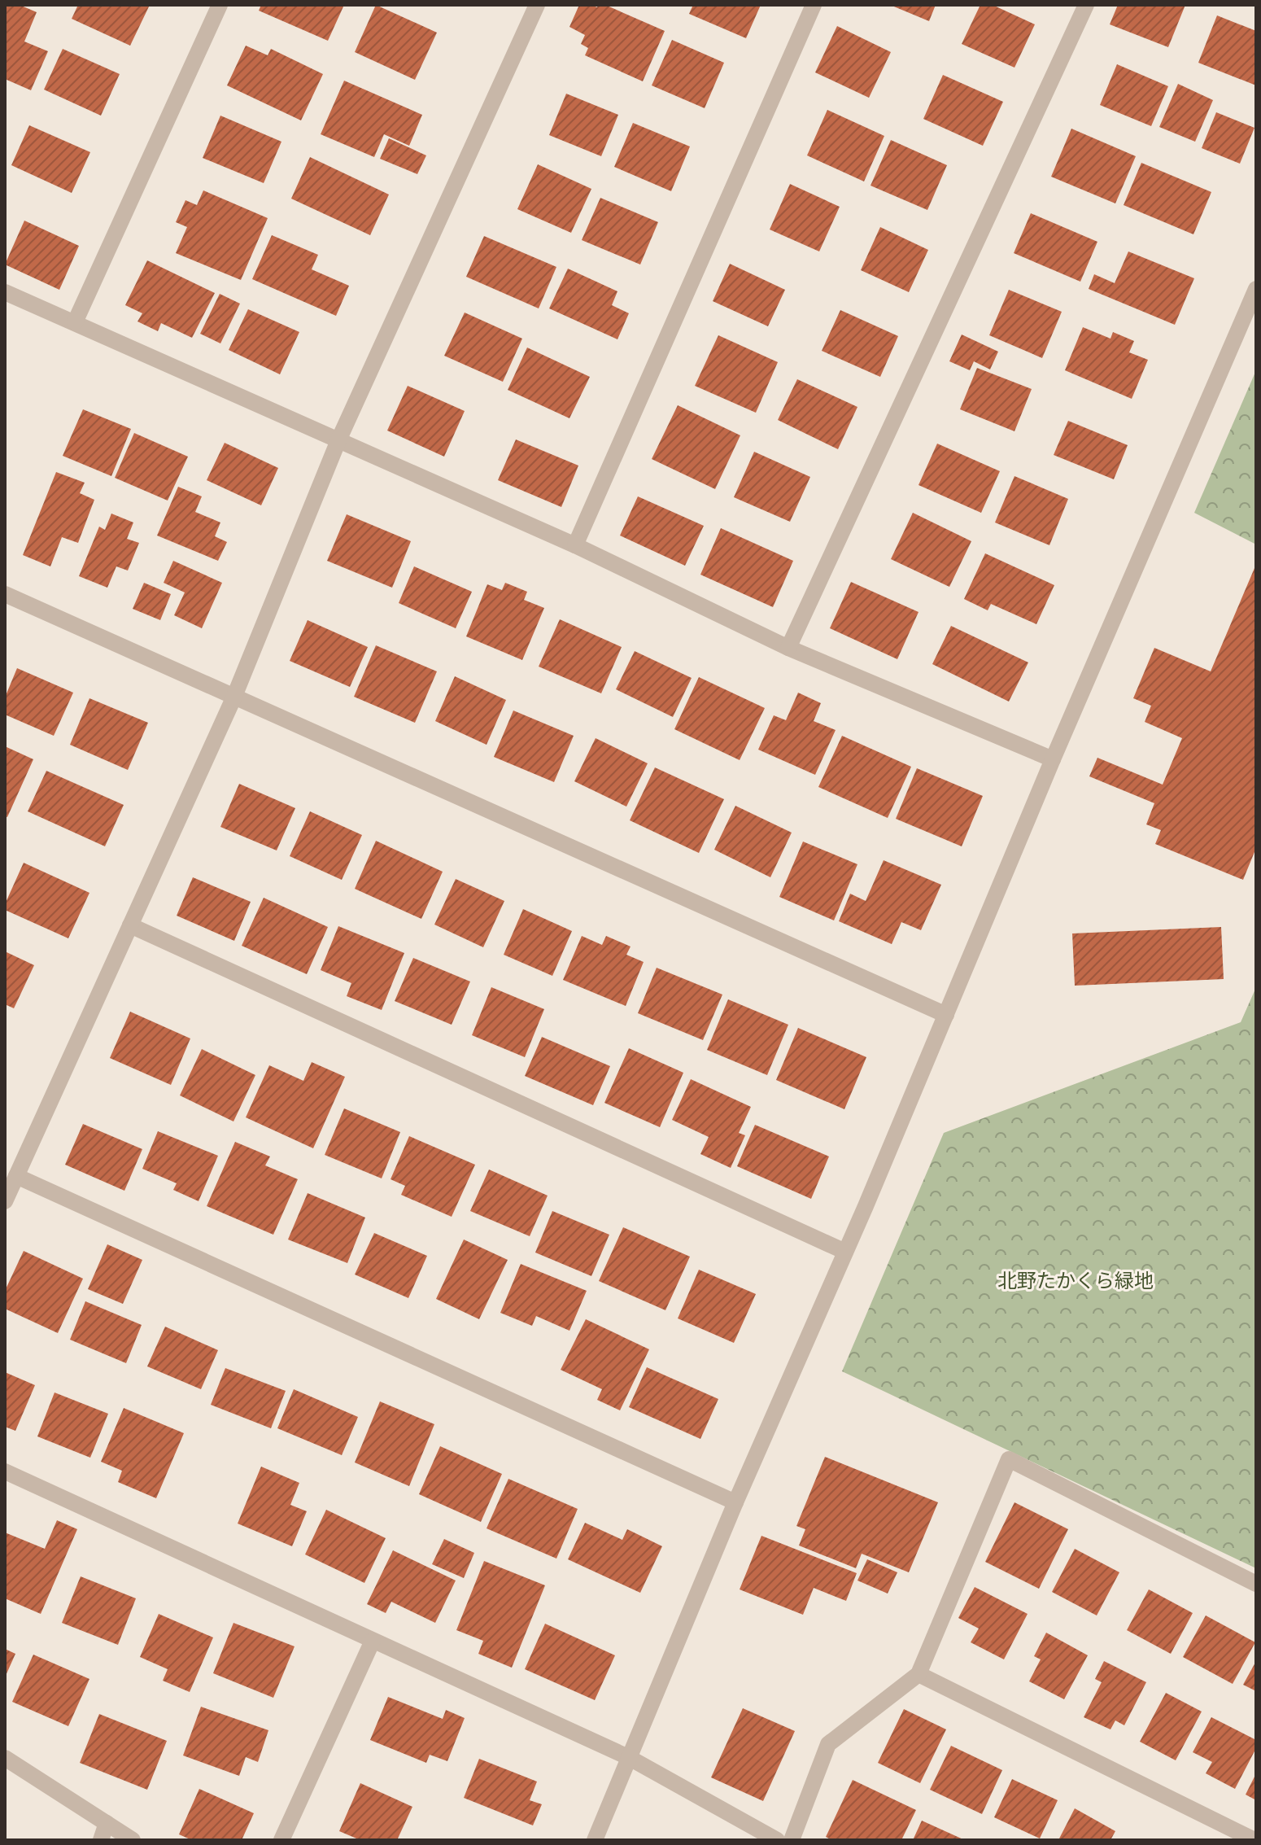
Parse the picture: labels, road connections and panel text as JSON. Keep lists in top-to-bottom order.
{
  "parks": ["北野たかくら緑地"]
}
